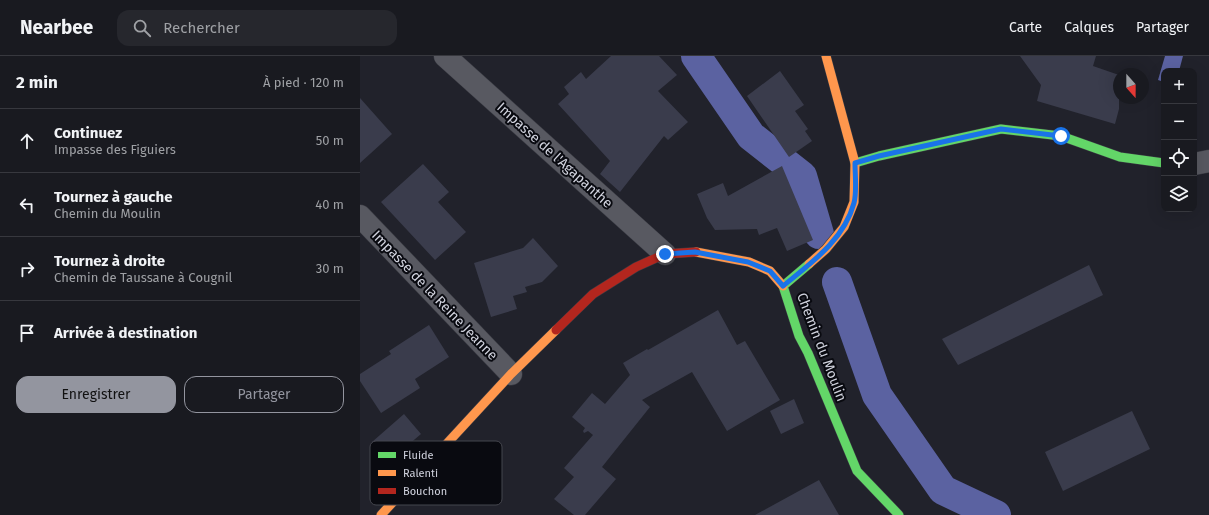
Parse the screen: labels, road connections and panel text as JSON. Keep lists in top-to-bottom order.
{
  "streets": {
    "street": ["Impasse de l'Agapanthe", "Impasse de la Reine Jeanne", "Chemin du Moulin"]
  },
  "legend": ["Fluide", "Ralenti", "Bouchon"],
  "north": "bottom",
  "page": {
    "header": "Nearbee",
    "search": "Rechercher",
    "nav": ["Carte", "Calques", "Partager"],
    "heading": ["2 min", "À pied · 120 m"],
    "map_buttons": ["+", "−"],
    "list": [
      ["Continuez", "Impasse des Figuiers", "50 m"],
      ["Tournez à gauche", "Chemin du Moulin", "40 m"],
      ["Tournez à droite", "Chemin de Taussane à Cougnil", "30 m"],
      "Arrivée à destination"
    ],
    "buttons": ["Enregistrer", "Partager"]
  }
}
